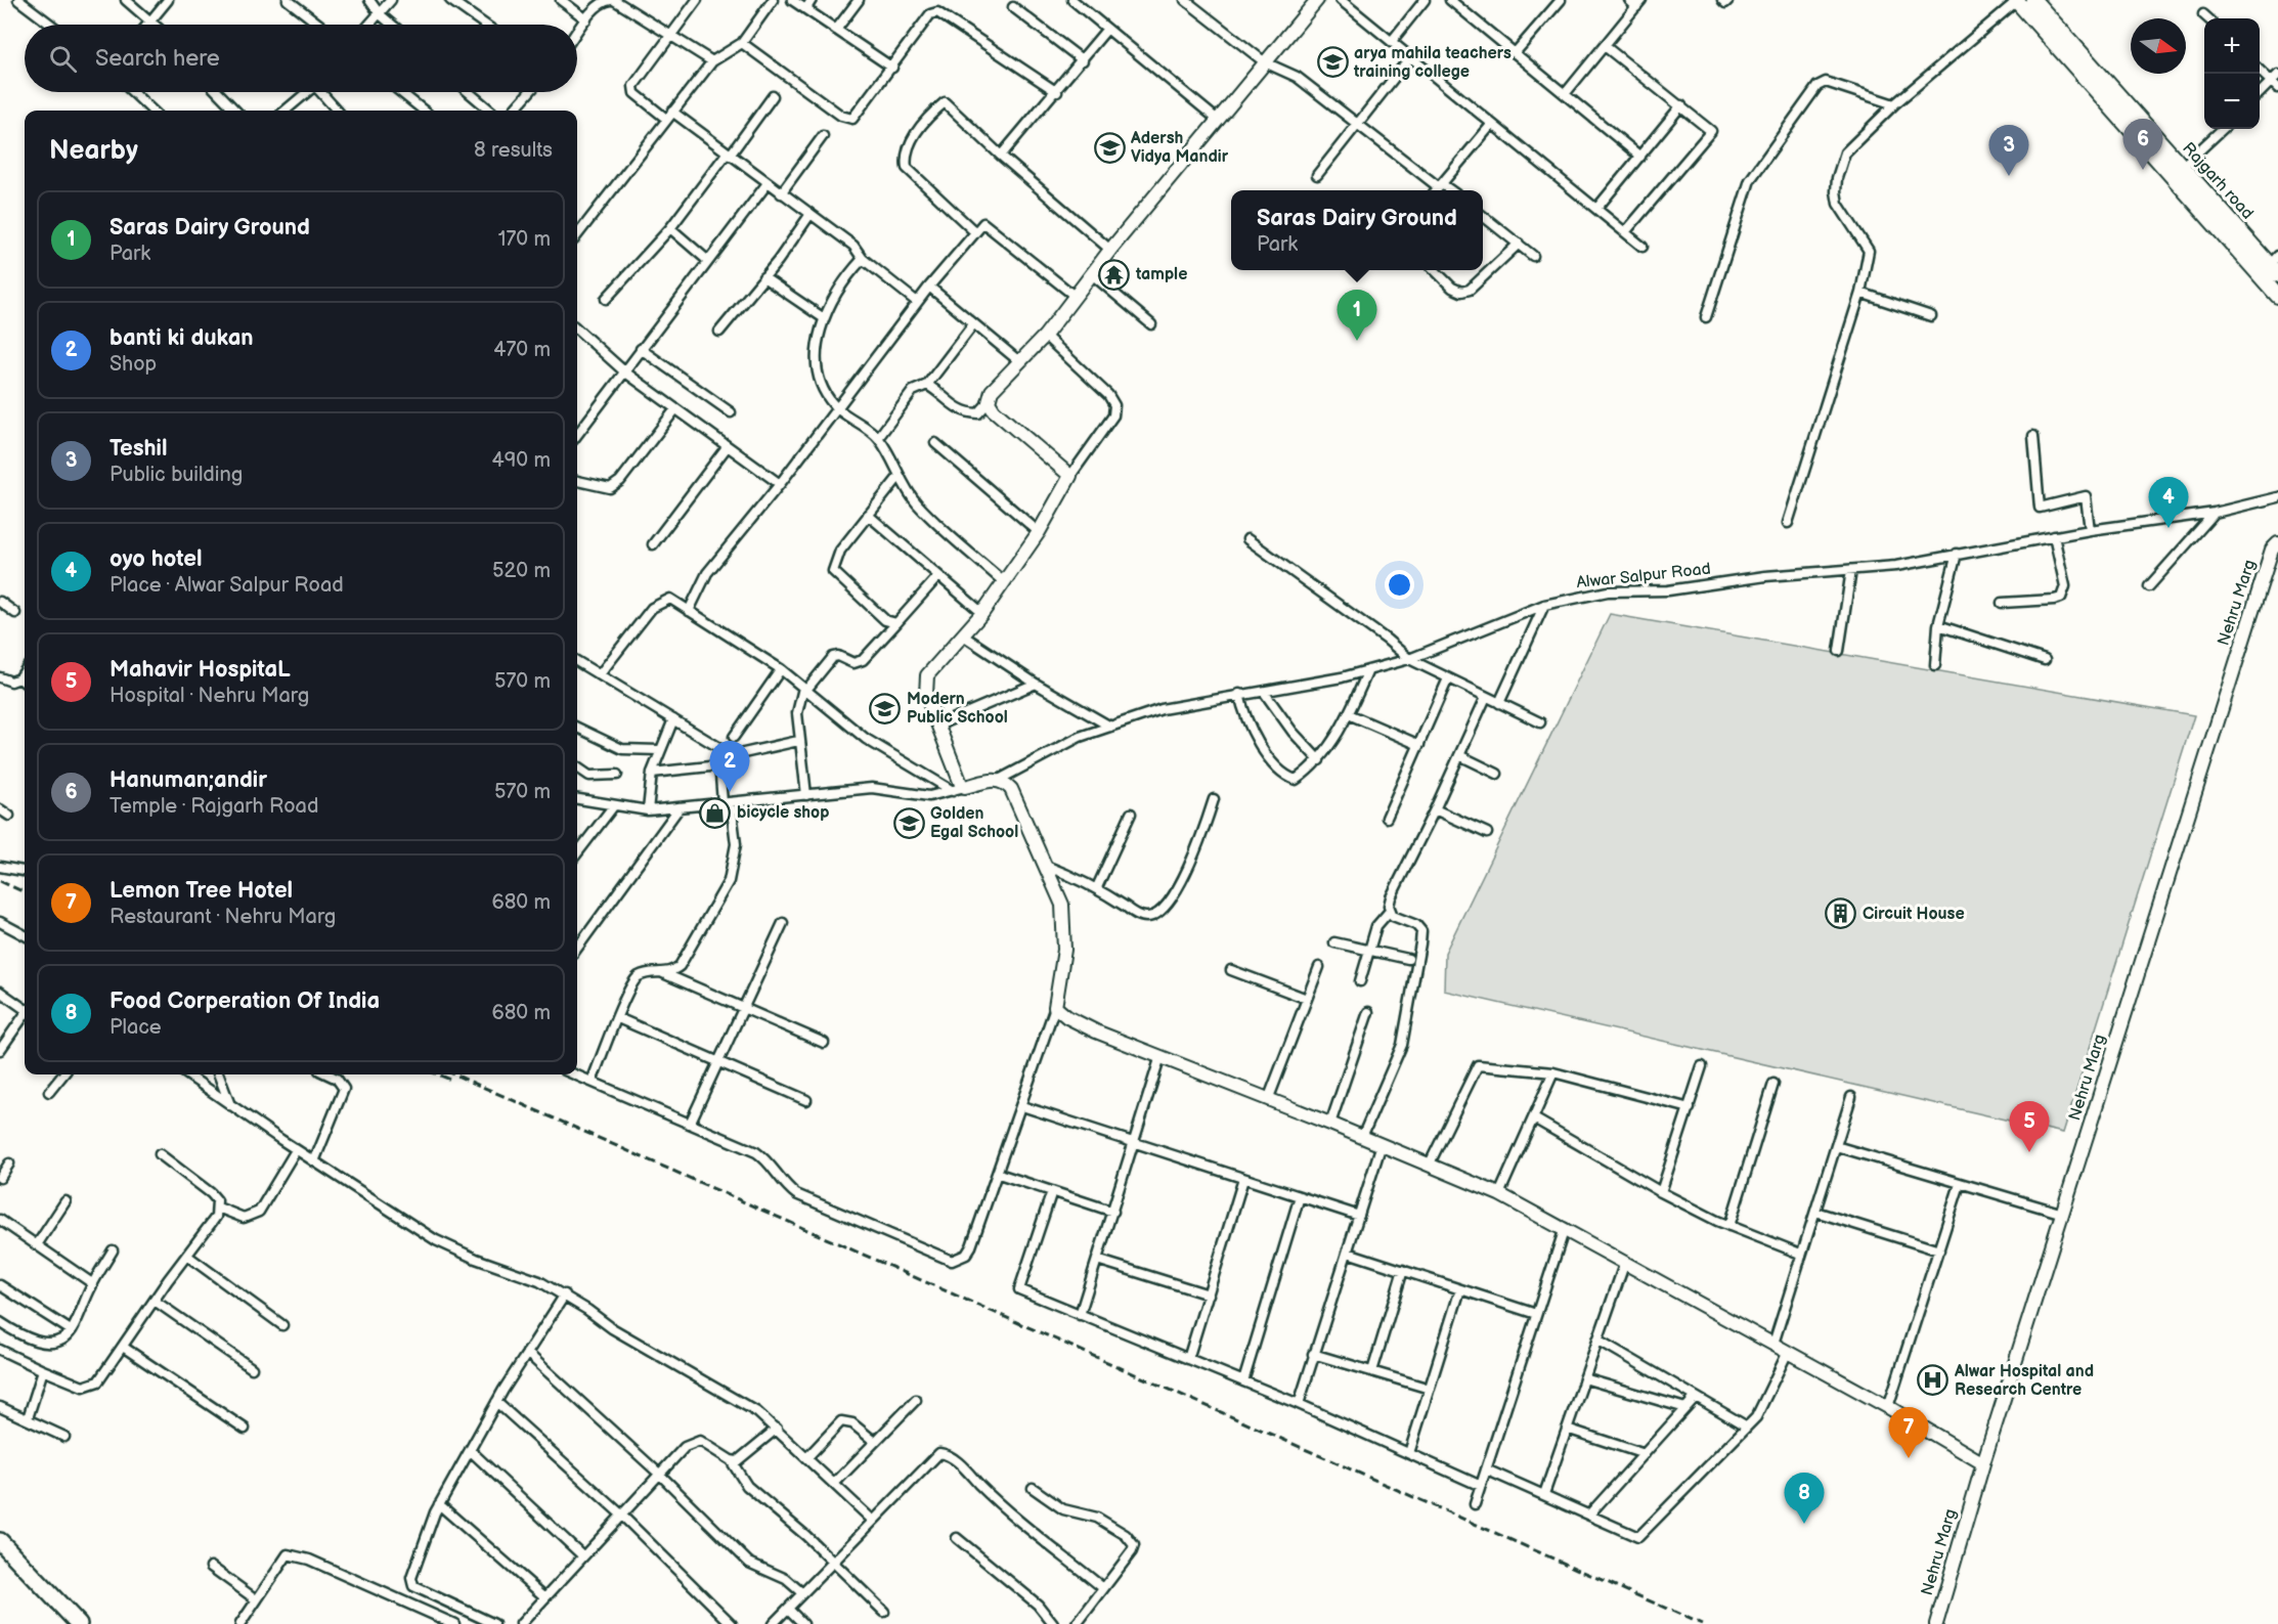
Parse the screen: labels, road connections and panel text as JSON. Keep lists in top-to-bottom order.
{
  "streets": {
    "main road": ["Rajgarh road"],
    "street": ["Alwar Salpur Road", "Nehru Marg"]
  },
  "places": {
    "school or university": [
      "arya mahila teachers training college",
      "Adersh Vidya Mandir",
      "Modern Public School",
      "Golden Egal School"
    ],
    "temple": ["tample"],
    "shop": ["bicycle shop"],
    "building": ["Circuit House"],
    "hospital": ["Alwar Hospital and Research Centre"]
  },
  "north": "right",
  "page": {
    "map_buttons": ["+", "−"],
    "search": "Search here",
    "heading": ["Nearby", "8 results"],
    "pins": [
      "6",
      "3",
      "1",
      "4",
      "2",
      "5",
      "7",
      "8"
    ],
    "popup": ["Saras Dairy Ground", "Park"],
    "list": [
      {
        "mark": "1",
        "name": "Saras Dairy Ground",
        "note": "Park",
        "value": "170 m"
      },
      {
        "mark": "2",
        "name": "banti ki dukan",
        "note": "Shop",
        "value": "470 m"
      },
      {
        "mark": "3",
        "name": "Teshil",
        "note": "Public building",
        "value": "490 m"
      },
      {
        "mark": "4",
        "name": "oyo hotel",
        "note": "Place · Alwar Salpur Road",
        "value": "520 m"
      },
      {
        "mark": "5",
        "name": "Mahavir HospitaL",
        "note": "Hospital · Nehru Marg",
        "value": "570 m"
      },
      {
        "mark": "6",
        "name": "Hanuman;andir",
        "note": "Temple · Rajgarh Road",
        "value": "570 m"
      },
      {
        "mark": "7",
        "name": "Lemon Tree Hotel",
        "note": "Restaurant · Nehru Marg",
        "value": "680 m"
      },
      {
        "mark": "8",
        "name": "Food Corperation Of India",
        "note": "Place",
        "value": "680 m"
      }
    ]
  }
}
